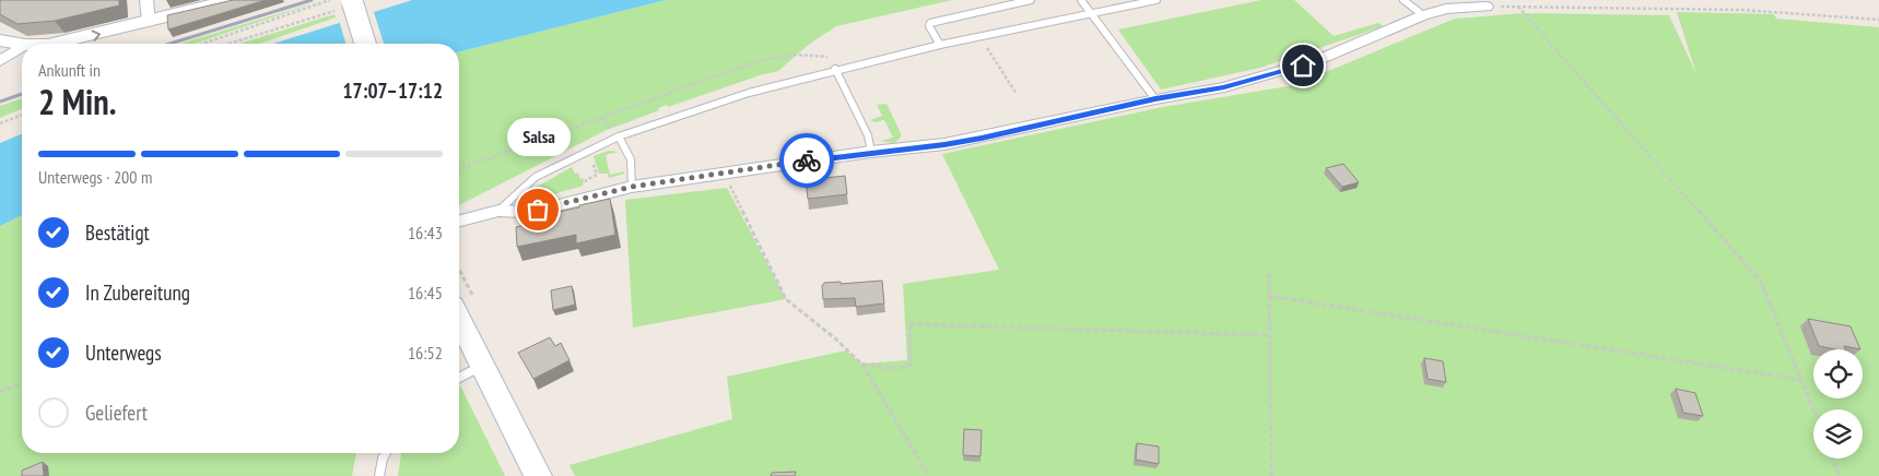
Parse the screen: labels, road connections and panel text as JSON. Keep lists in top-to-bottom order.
{
  "places": ["Salsa"],
  "page": {
    "heading": ["2 Min.", "Ankunft in", "17:07–17:12"],
    "bubble": "Salsa",
    "bar": "Unterwegs · 200 m",
    "list": [
      ["Bestätigt", "16:43"],
      ["In Zubereitung", "16:45"],
      ["Unterwegs", "16:52"],
      "Geliefert"
    ]
  }
}
